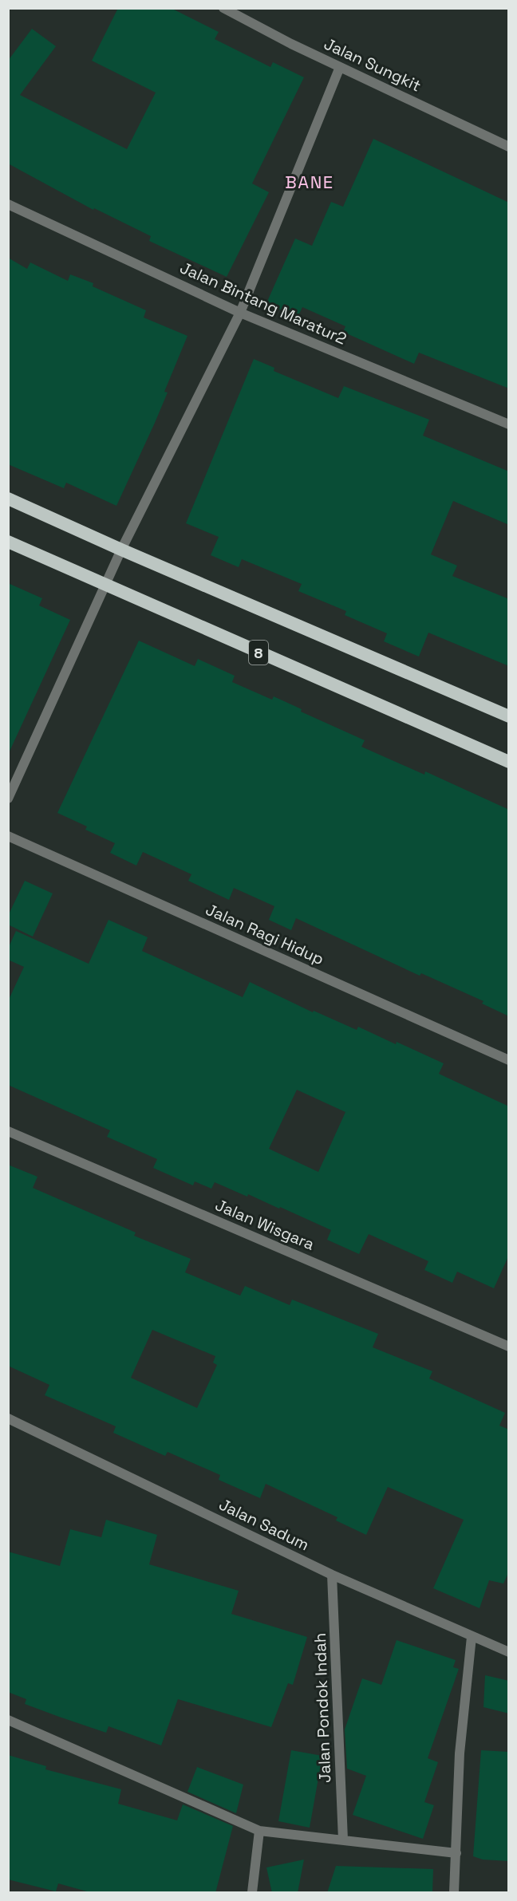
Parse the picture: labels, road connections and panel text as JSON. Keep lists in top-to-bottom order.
{
  "streets": {
    "highway": ["8"],
    "street": [
      "Jalan Sungkit",
      "Jalan Bintang Maratur2",
      "Jalan Ragi Hidup",
      "Jalan Wisgara",
      "Jalan Sadum",
      "Jalan Pondok Indah"
    ]
  },
  "crossings": [
    ["Jalan Sadum", "Jalan Pondok Indah"]
  ],
  "districts": ["BANE"]
}
